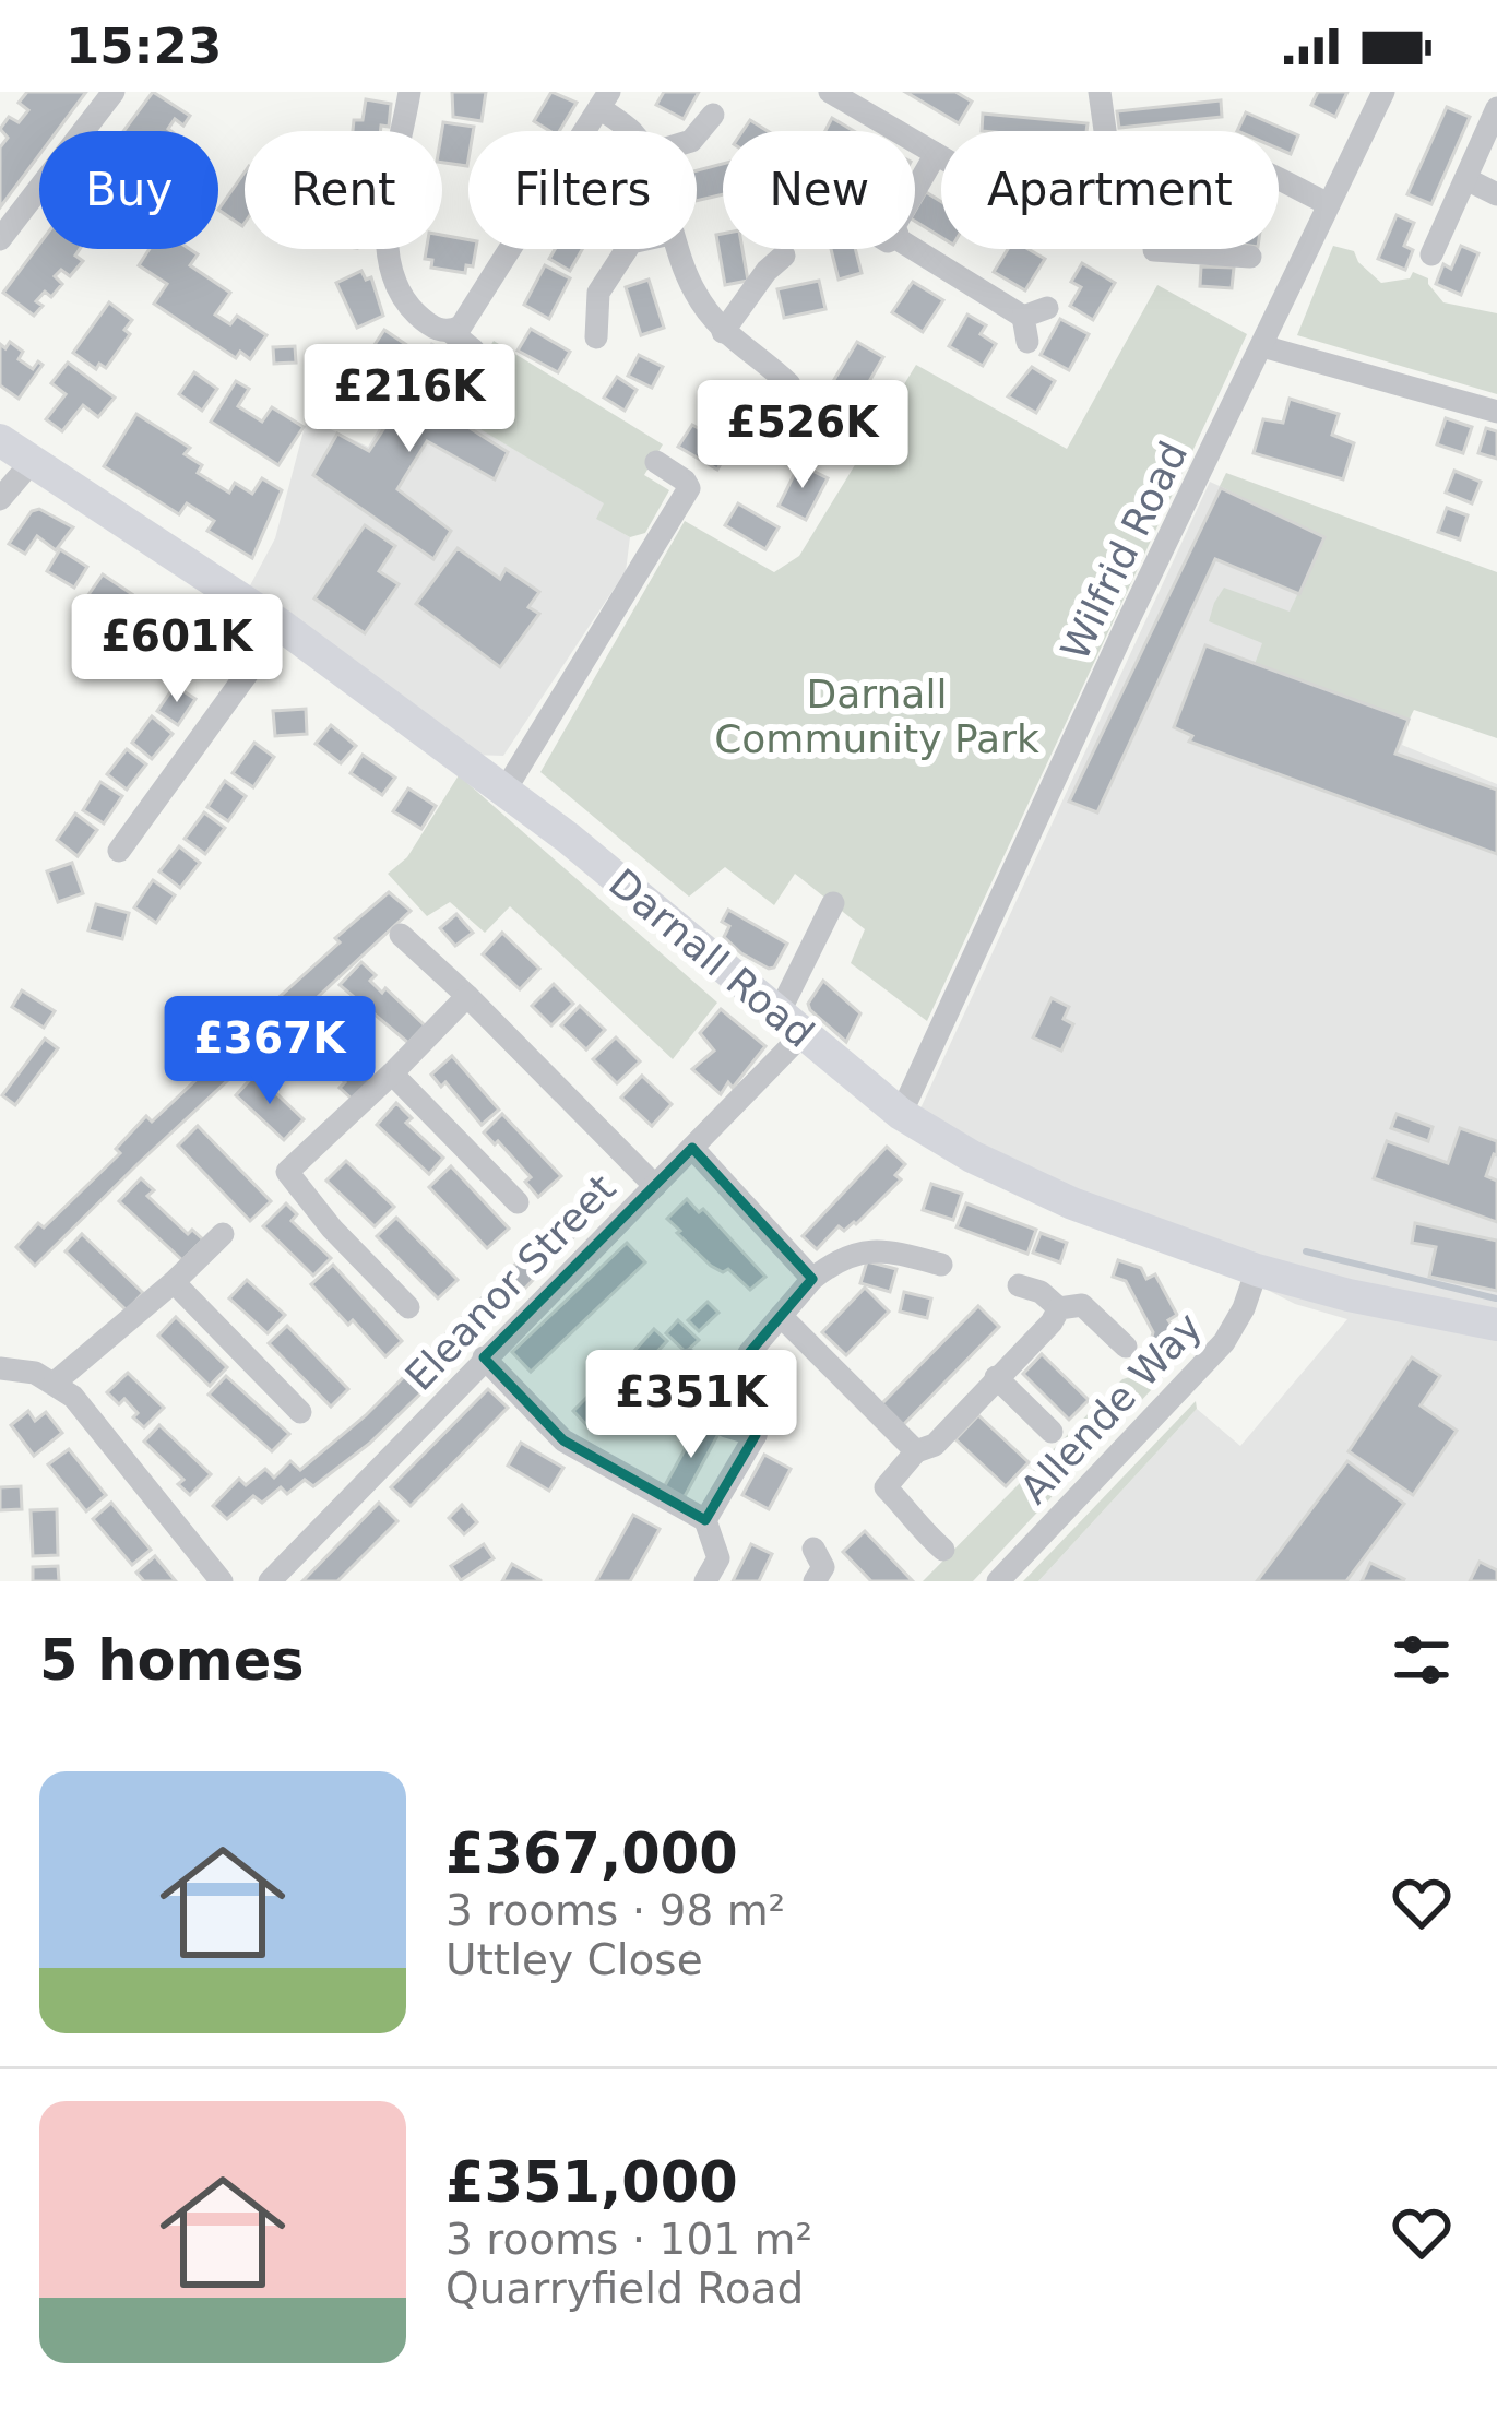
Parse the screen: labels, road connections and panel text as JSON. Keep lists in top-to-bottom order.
{
  "streets": {
    "main road": ["Darnall Road"],
    "street": ["Wilfrid Road", "Eleanor Street", "Allende Way"]
  },
  "crossings": [
    ["Wilfrid Road", "Darnall Road"],
    ["Darnall Road", "Eleanor Street"],
    ["Darnall Road", "Allende Way"]
  ],
  "parks": ["Darnall Community Park"],
  "page": {
    "status": "15:23",
    "chip": [
      "Buy",
      "Rent",
      "Filters",
      "New",
      "Apartment"
    ],
    "price": [
      "£216K",
      "£526K",
      "£601K",
      "£367K",
      "£351K"
    ],
    "heading": "5 homes",
    "list": [
      {
        "name": "£367,000",
        "note": "3 rooms · 98 m² · Uttley Close"
      },
      {
        "name": "£351,000",
        "note": "3 rooms · 101 m² · Quarryfield Road"
      }
    ]
  }
}
